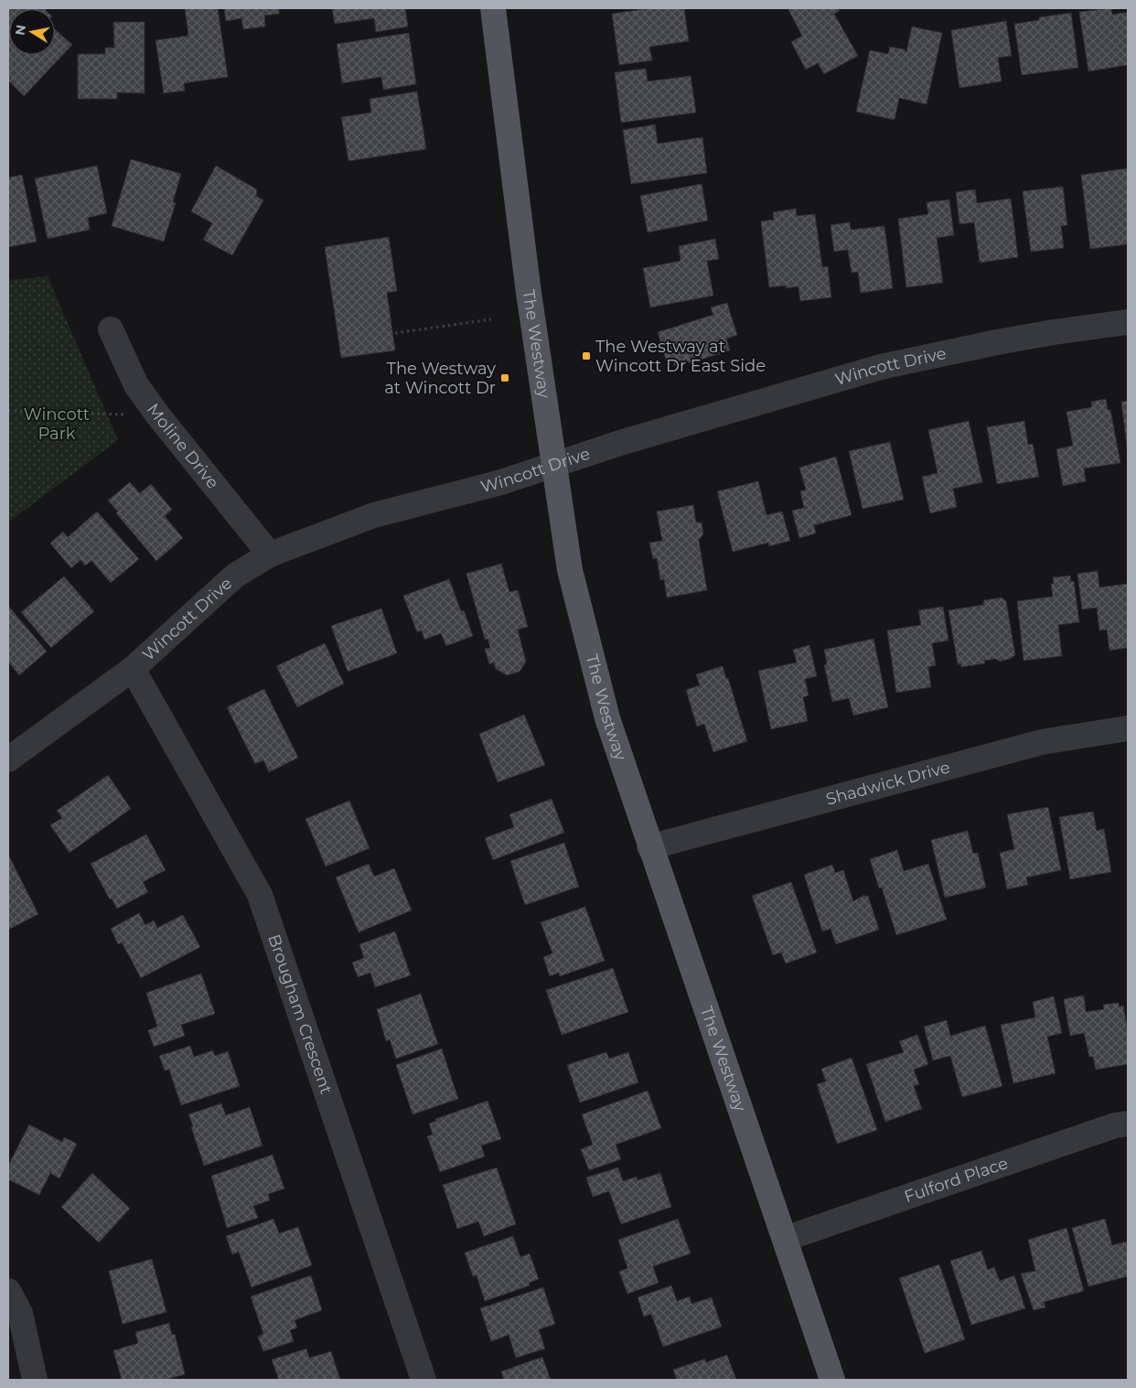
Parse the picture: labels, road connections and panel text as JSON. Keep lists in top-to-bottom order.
{
  "streets": {
    "main road": ["The Westway"],
    "street": [
      "Wincott Drive",
      "Moline Drive",
      "Shadwick Drive",
      "Brougham Crescent",
      "Fulford Place"
    ]
  },
  "crossings": [
    ["The Westway", "Wincott Drive"],
    ["The Westway", "Shadwick Drive"],
    ["The Westway", "Fulford Place"],
    ["Wincott Drive", "Moline Drive"],
    ["Wincott Drive", "Brougham Crescent"]
  ],
  "parks": ["Wincott Park"],
  "places": {
    "transit": ["The Westway at Wincott Dr East Side", "The Westway at Wincott Dr"]
  },
  "north": "left"
}
